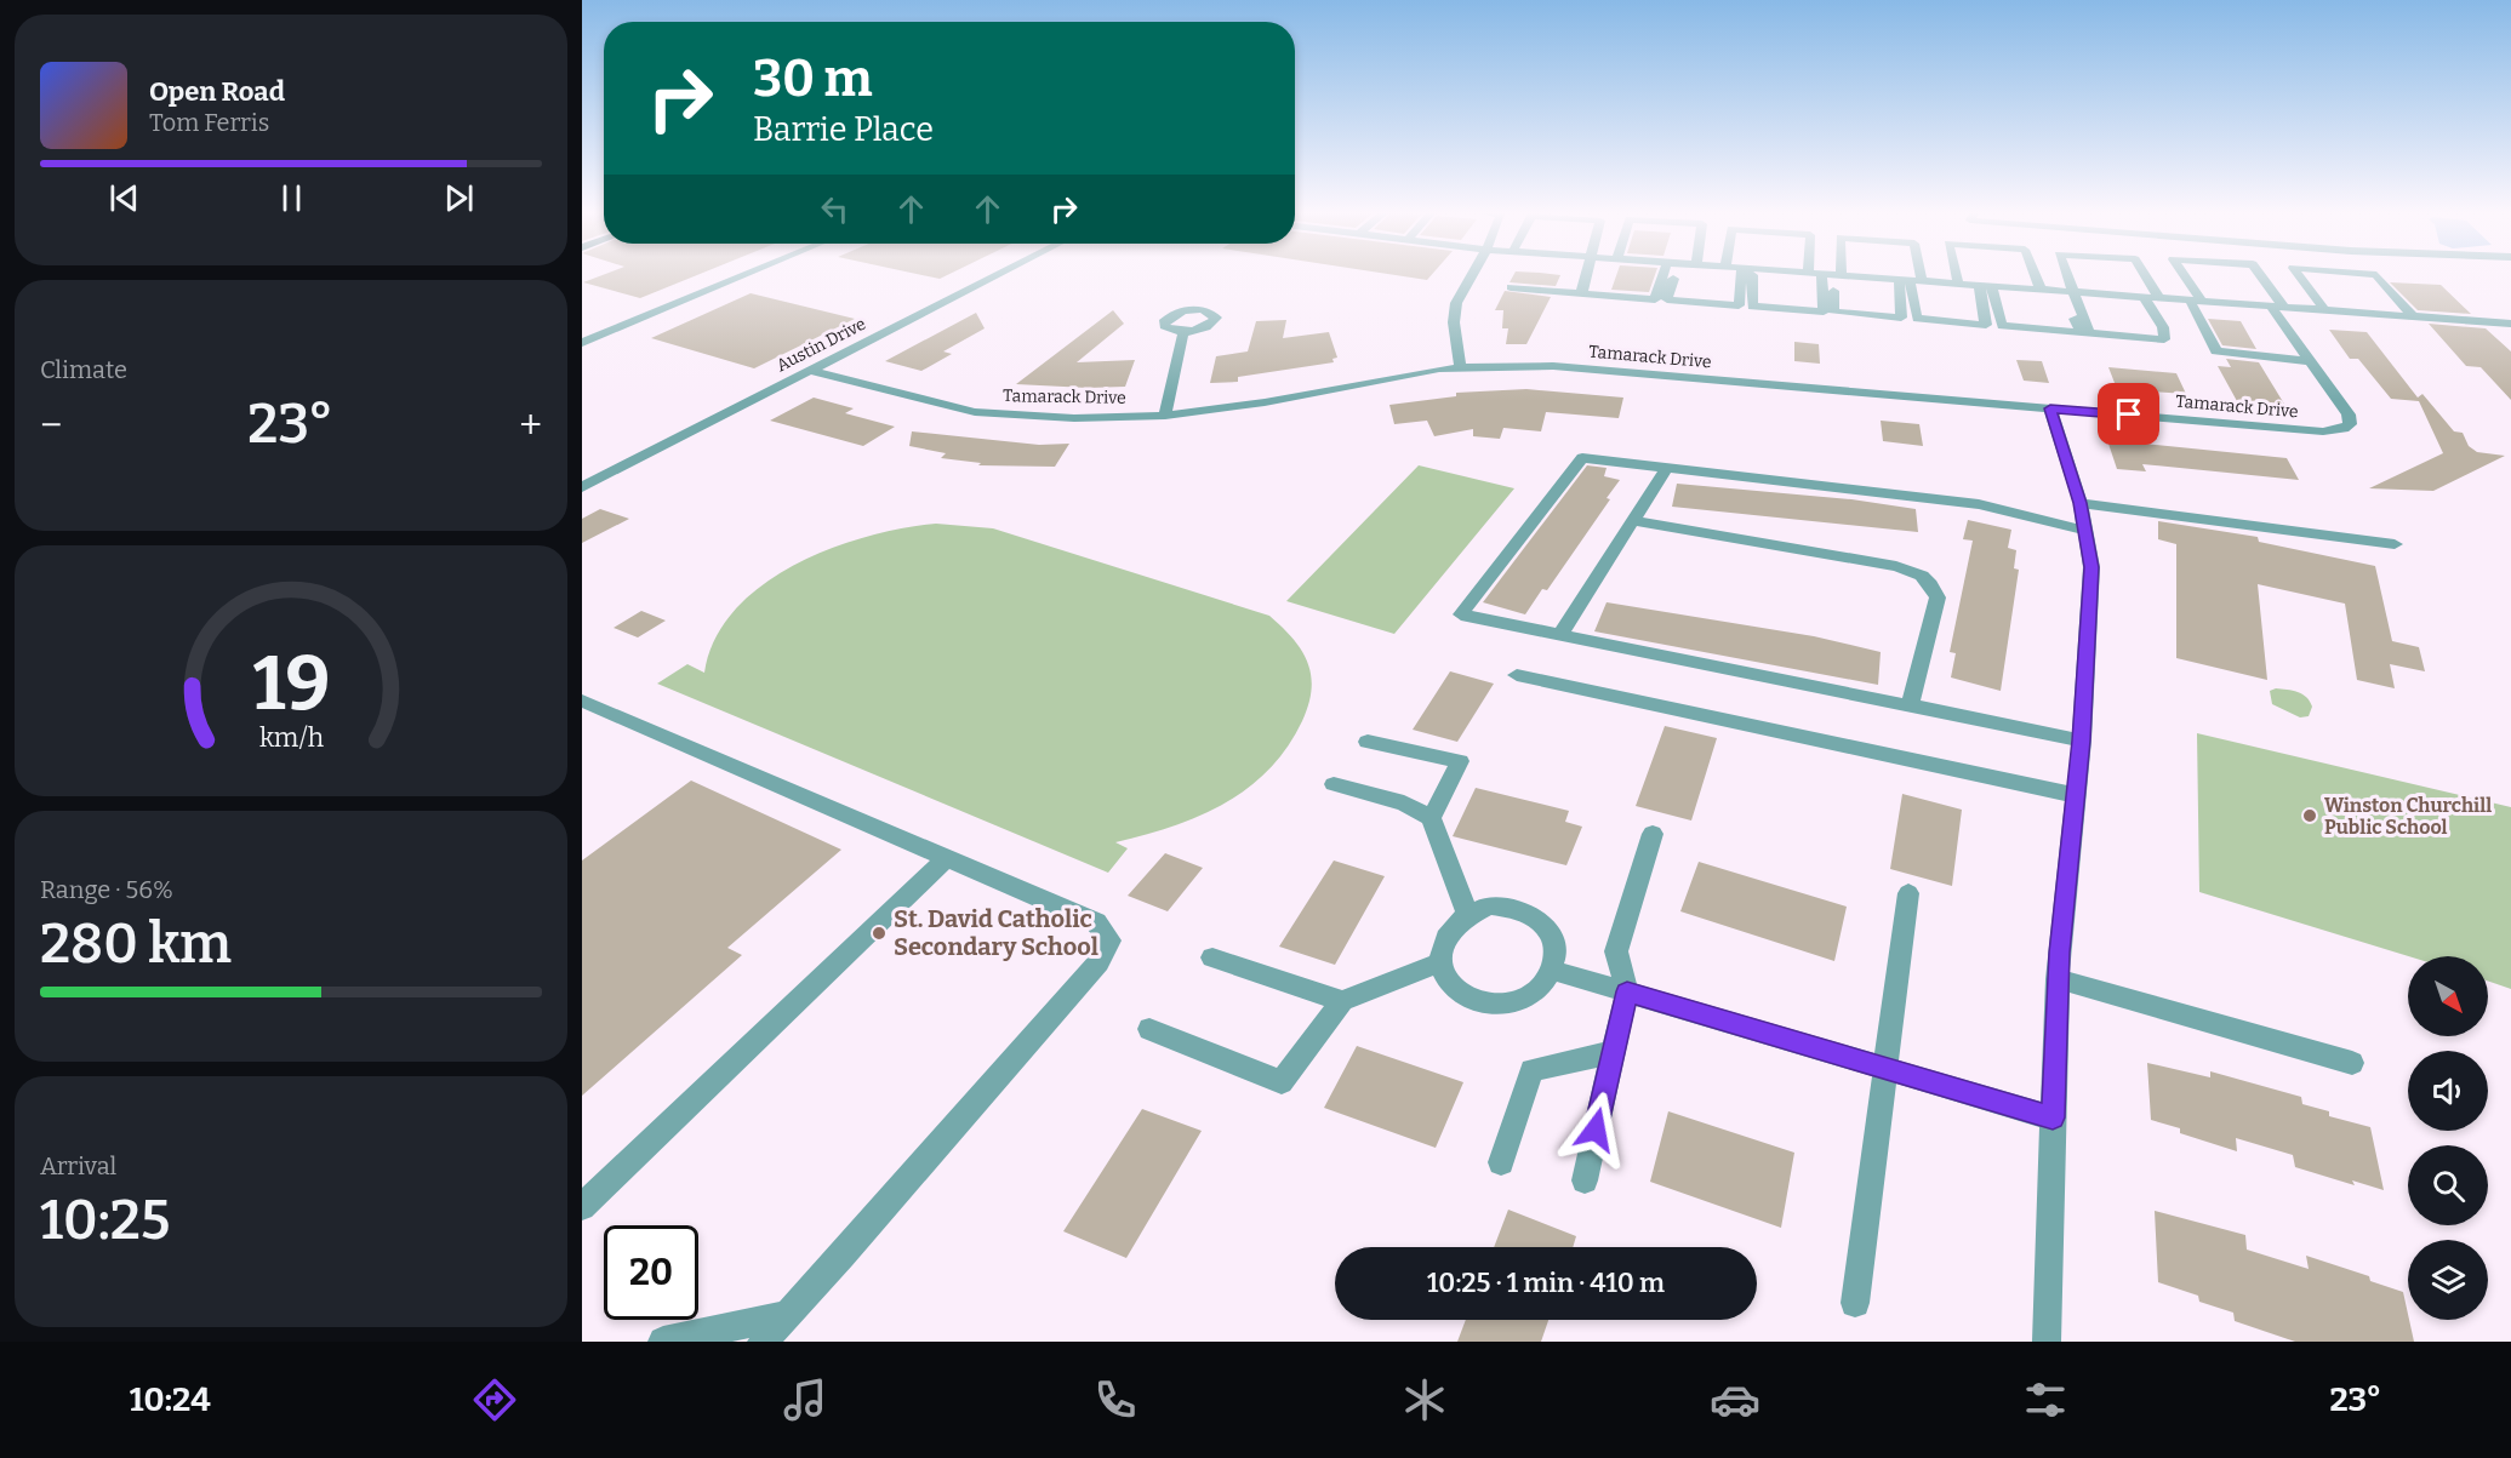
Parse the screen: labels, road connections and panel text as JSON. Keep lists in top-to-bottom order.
{
  "streets": {
    "street": ["Austin Drive", "Tamarack Drive"]
  },
  "crossings": [
    ["Austin Drive", "Tamarack Drive"]
  ],
  "places": ["Winston Churchill Public School", "St. David Catholic Secondary School"],
  "north": "bottom right",
  "page": {
    "turn": ["30 m", "Barrie Place"],
    "song": ["Open Road", "Tom Ferris"],
    "tile": [
      "Climate",
      ["Range · 56%", "280 km"],
      ["Arrival", "10:25"]
    ],
    "heat": ["−", "23°", "+"],
    "limit": "20",
    "trip": "10:25 · 1 min · 410 m",
    "tabs": ["10:24", "23°"],
    "gauge": ["19", "km/h"]
  }
}
